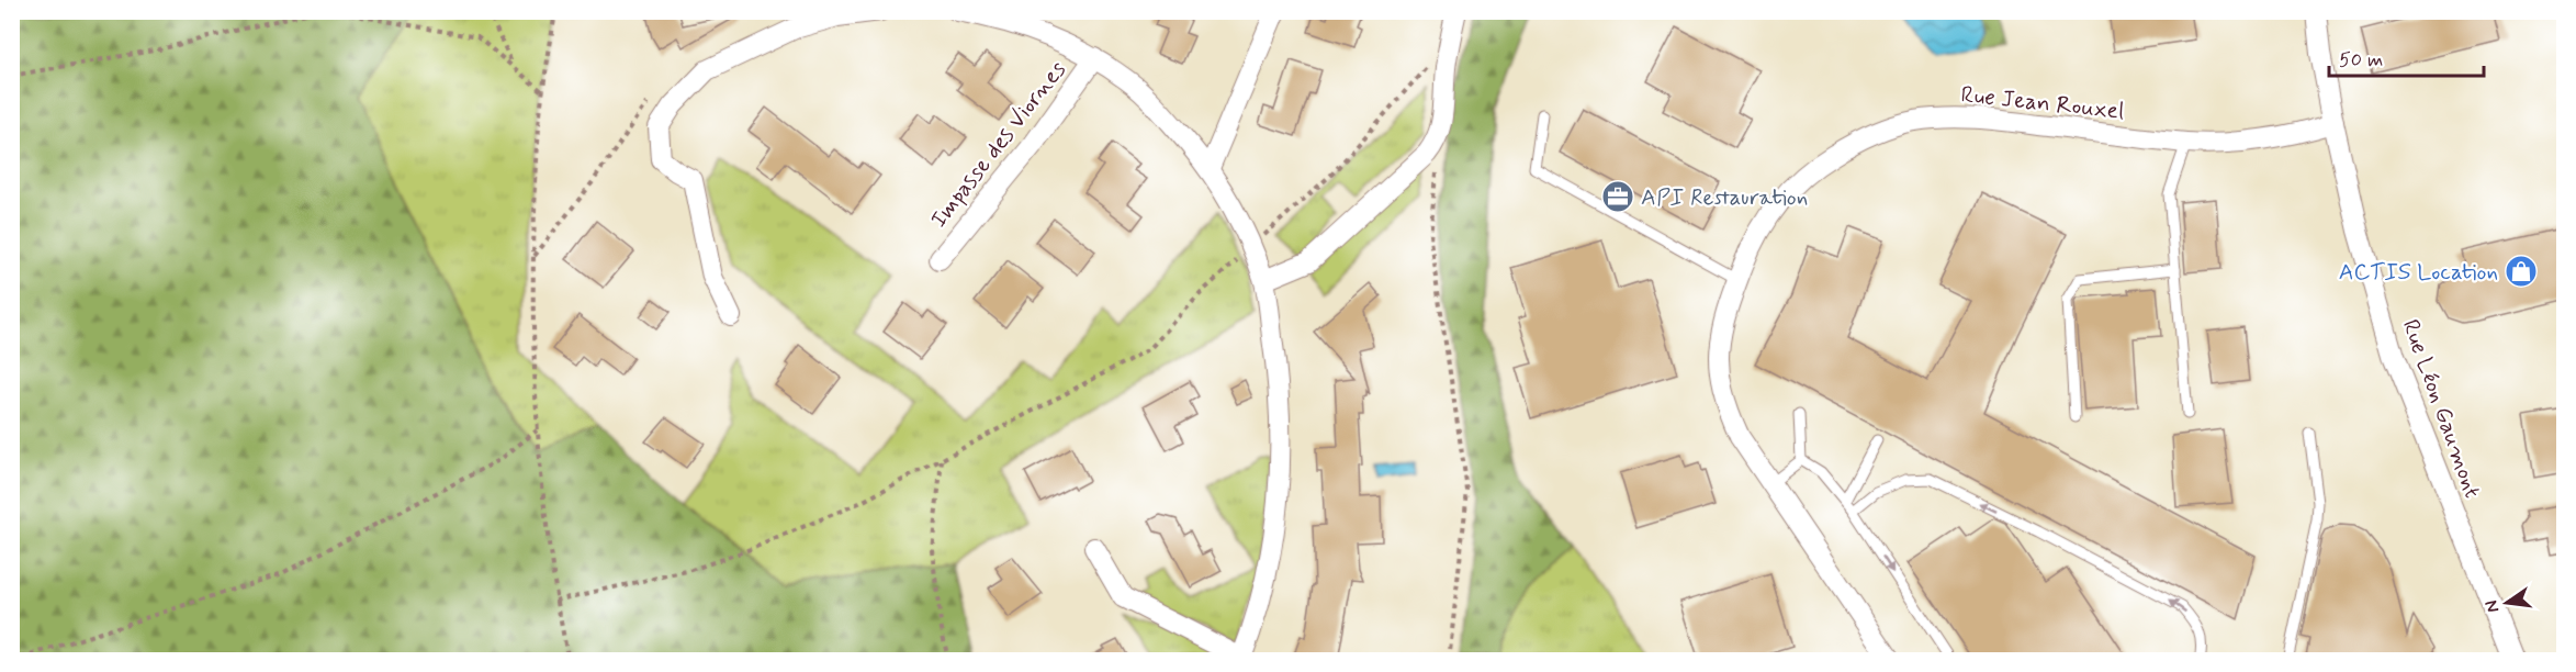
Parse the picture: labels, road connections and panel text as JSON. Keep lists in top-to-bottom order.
{
  "streets": {
    "street": ["Rue Jean Rouxel", "Impasse des Viornes", "Rue Léon Gaumont"]
  },
  "crossings": [
    ["Rue Jean Rouxel", "Rue Léon Gaumont"]
  ],
  "places": {
    "office": ["API Restauration"],
    "shop": ["ACTIS Location"]
  },
  "scale_bar": "50 m",
  "north": "left"
}
